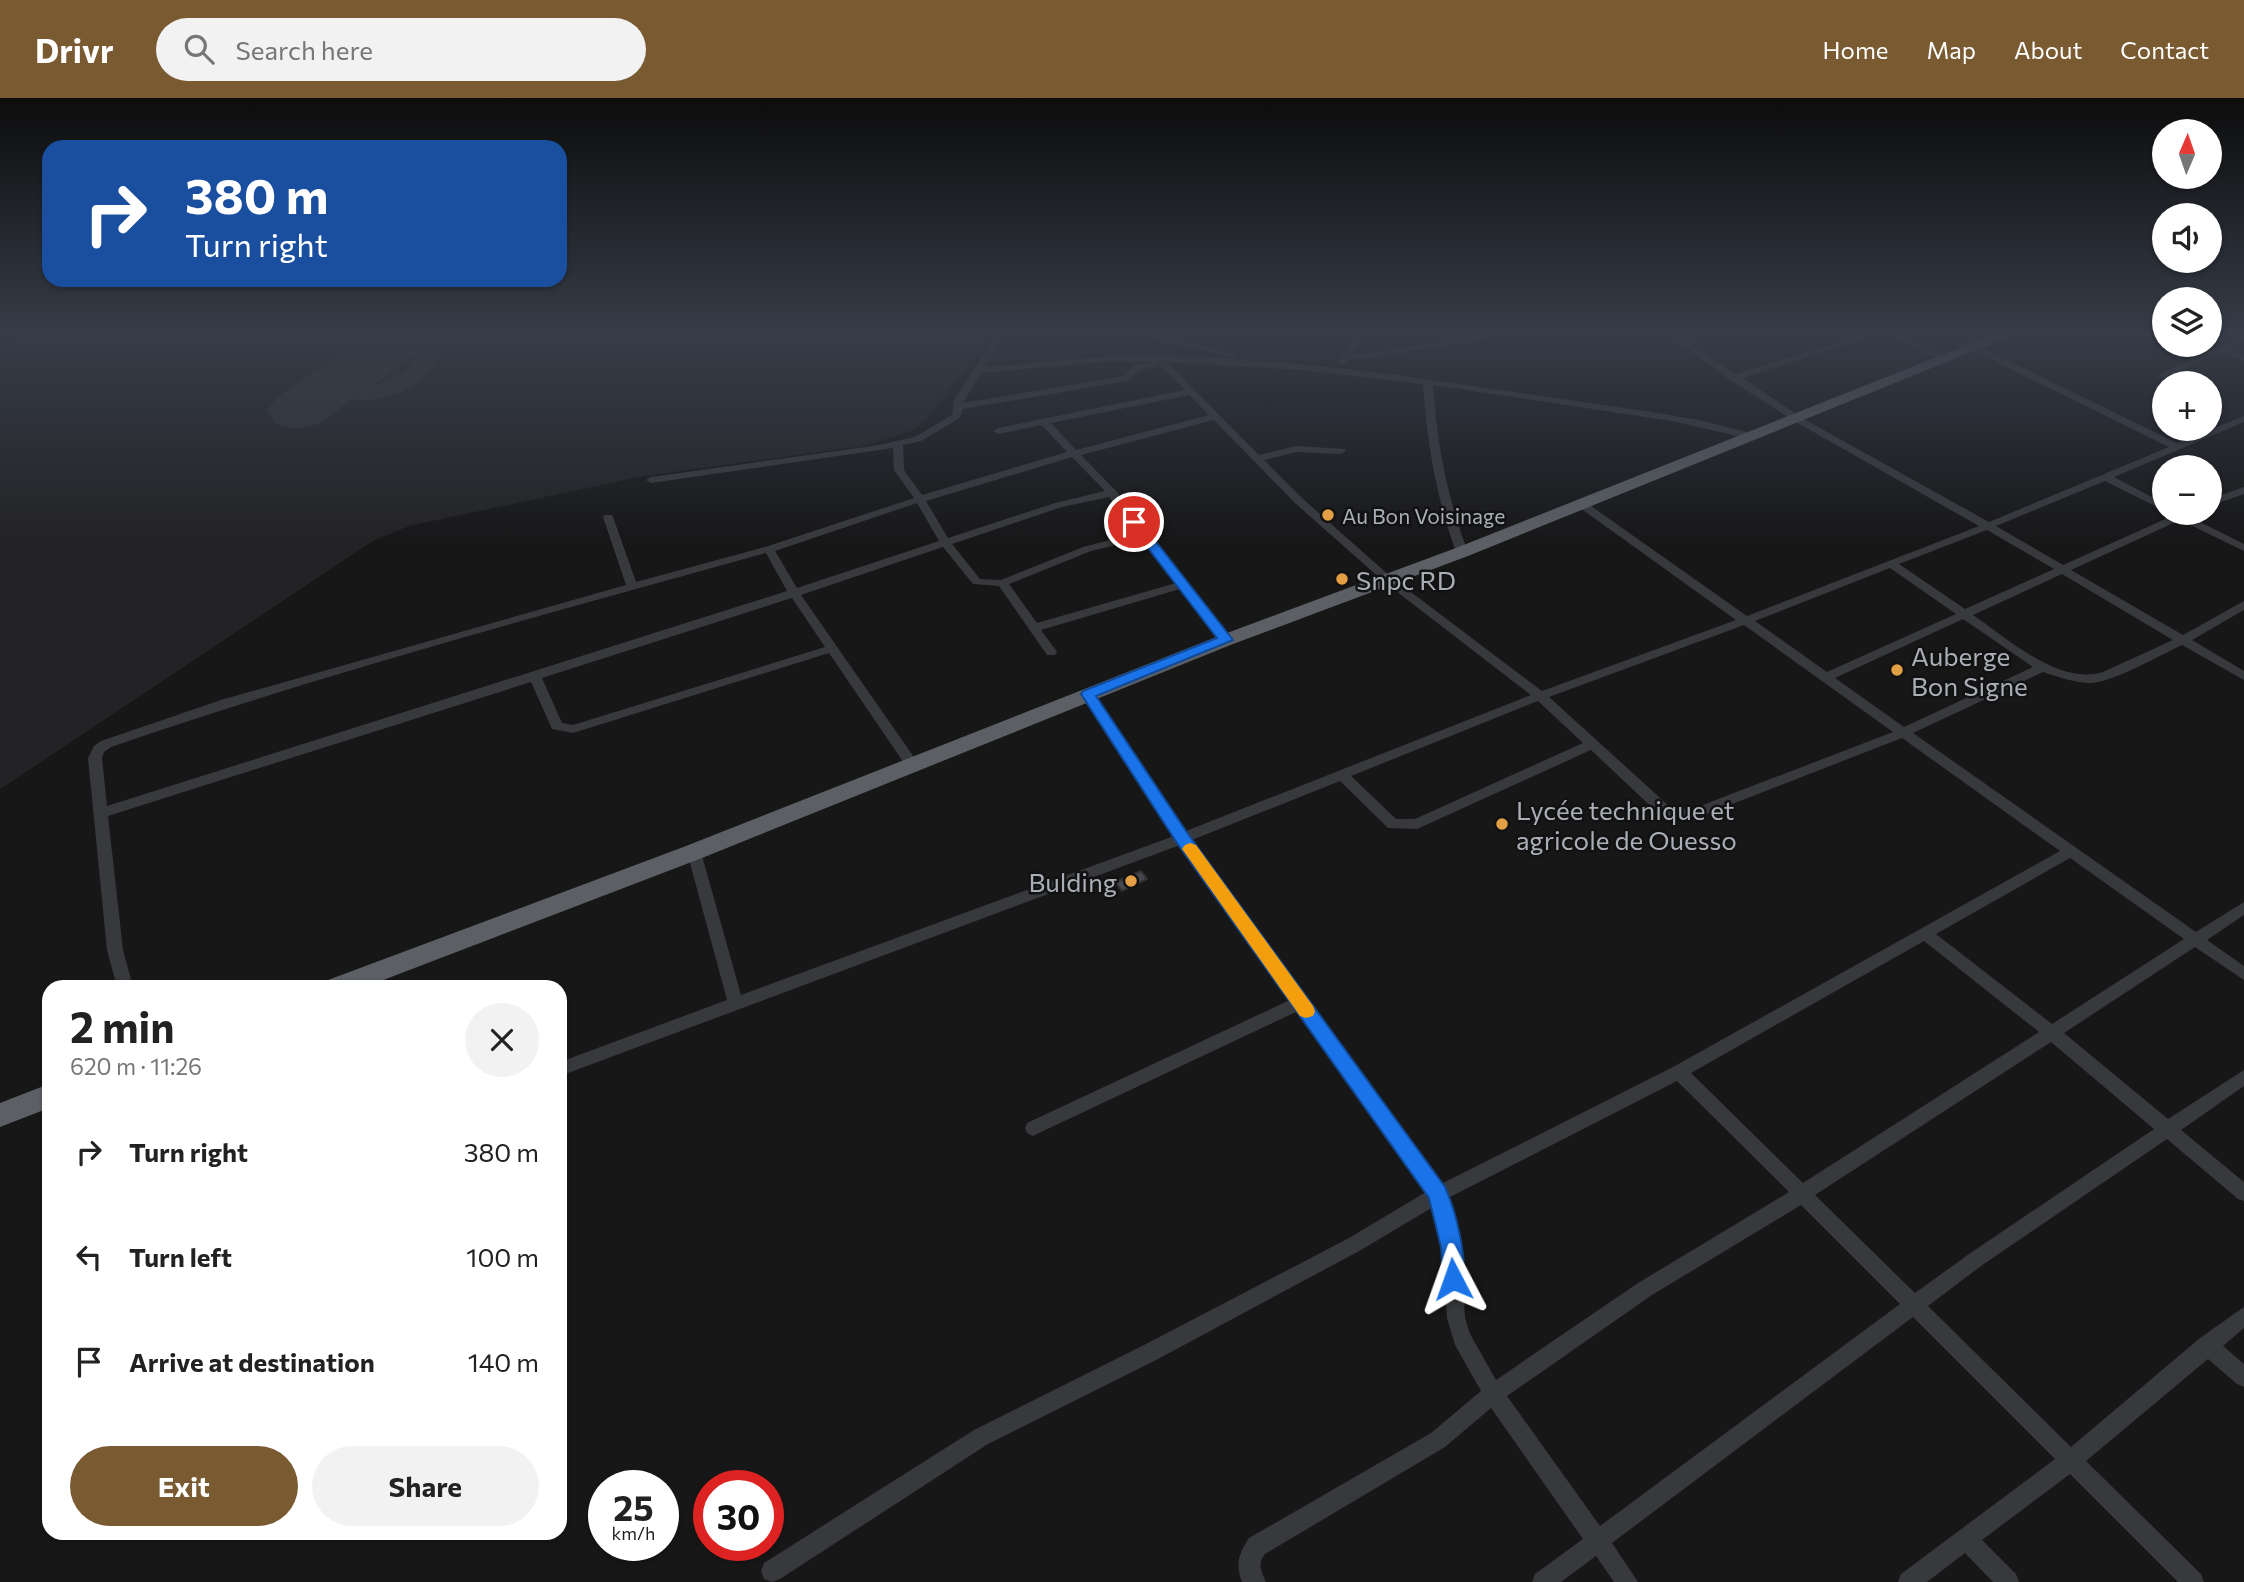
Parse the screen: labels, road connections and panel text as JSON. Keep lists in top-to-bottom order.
{
  "places": [
    "Au Bon Voisinage",
    "Snpc RD",
    "Auberge Bon Signe",
    "Lycée technique et agricole de Ouesso",
    "Bulding"
  ],
  "north": "top",
  "page": {
    "header": "Drivr",
    "search": "Search here",
    "nav": [
      "Home",
      "Map",
      "About",
      "Contact"
    ],
    "map_buttons": ["+", "−"],
    "turn": ["380 m", "Turn right"],
    "heading": ["2 min", "620 m · 11:26"],
    "list": [
      {
        "name": "Turn right",
        "value": "380 m"
      },
      {
        "name": "Turn left",
        "value": "100 m"
      },
      {
        "name": "Arrive at destination",
        "value": "140 m"
      }
    ],
    "buttons": ["Exit", "Share"],
    "speed": "25 km/h",
    "limit": "30"
  }
}
